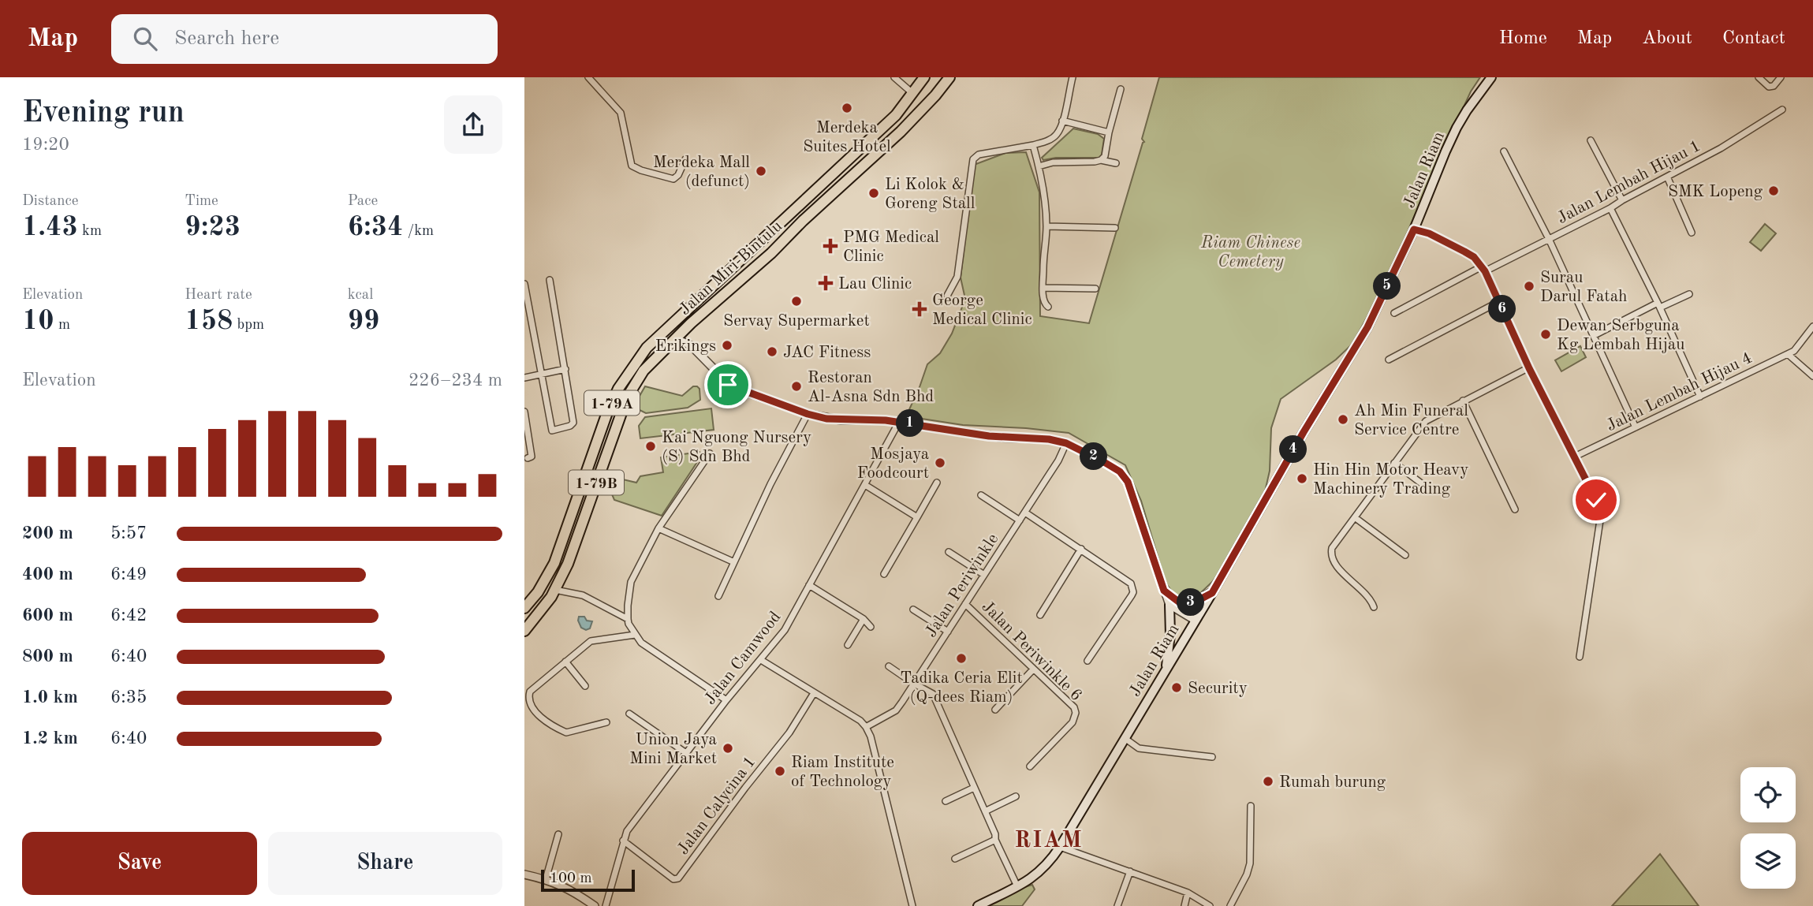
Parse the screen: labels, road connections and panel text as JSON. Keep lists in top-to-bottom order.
{
  "streets": {
    "highway": ["Jalan Miri-Bintulu", "1-79A", "1-79B"],
    "main road": ["Jalan Riam"],
    "street": [
      "Jalan Lembah Hijau 1",
      "Jalan Lembah Hijau 4",
      "Jalan Periwinkle",
      "Jalan Periwinkle 6",
      "Jalan Camwood",
      "Jalan Calycina 1"
    ]
  },
  "crossings": [
    ["Jalan Periwinkle", "Jalan Periwinkle 6"],
    ["Jalan Camwood", "Jalan Calycina 1"]
  ],
  "districts": ["RIAM"],
  "parks": ["Riam Chinese Cemetery"],
  "places": {
    "other": [
      "Merdeka Suites Hotel",
      "Merdeka Mall (defunct)",
      "SMK Lopeng",
      "Li Kolok & Goreng Stall",
      "Surau Darul Fatah",
      "Servay Supermarket",
      "Dewan Serbguna Kg Lembah Hijau",
      "Erikings",
      "JAC Fitness",
      "Restoran Al-Asna Sdn Bhd",
      "Ah Min Funeral Service Centre",
      "Kai Nguong Nursery (S) Sdn Bhd",
      "Mosjaya Foodcourt",
      "Hin Hin Motor Heavy Machinery Trading",
      "Tadika Ceria Elit (Q-dees Riam)",
      "Security",
      "Union Jaya Mini Market",
      "Riam Institute of Technology",
      "Rumah burung"
    ],
    "health": ["PMG Medical Clinic", "Lau Clinic", "George Medical Clinic"]
  },
  "scale_bar": "100 m",
  "page": {
    "header": "Map",
    "search": "Search here",
    "nav": [
      "Home",
      "Map",
      "About",
      "Contact"
    ],
    "heading": ["Evening run", "19:20"],
    "stats": [
      ["Distance", "1.43 km"],
      ["Time", "9:23"],
      ["Pace", "6:34 /km"],
      ["Elevation", "10 m"],
      ["Heart rate", "158 bpm"],
      ["kcal", "99"]
    ],
    "pins": [
      "5",
      "6",
      "1",
      "4",
      "2",
      "3"
    ],
    "chart": ["Elevation", "226–234 m"],
    "list": [
      {
        "name": "200 m",
        "note": "5:57"
      },
      {
        "name": "400 m",
        "note": "6:49"
      },
      {
        "name": "600 m",
        "note": "6:42"
      },
      {
        "name": "800 m",
        "note": "6:40"
      },
      {
        "name": "1.0 km",
        "note": "6:35"
      },
      {
        "name": "1.2 km",
        "note": "6:40"
      }
    ],
    "buttons": ["Save", "Share"],
    "scale": "100 m"
  }
}
